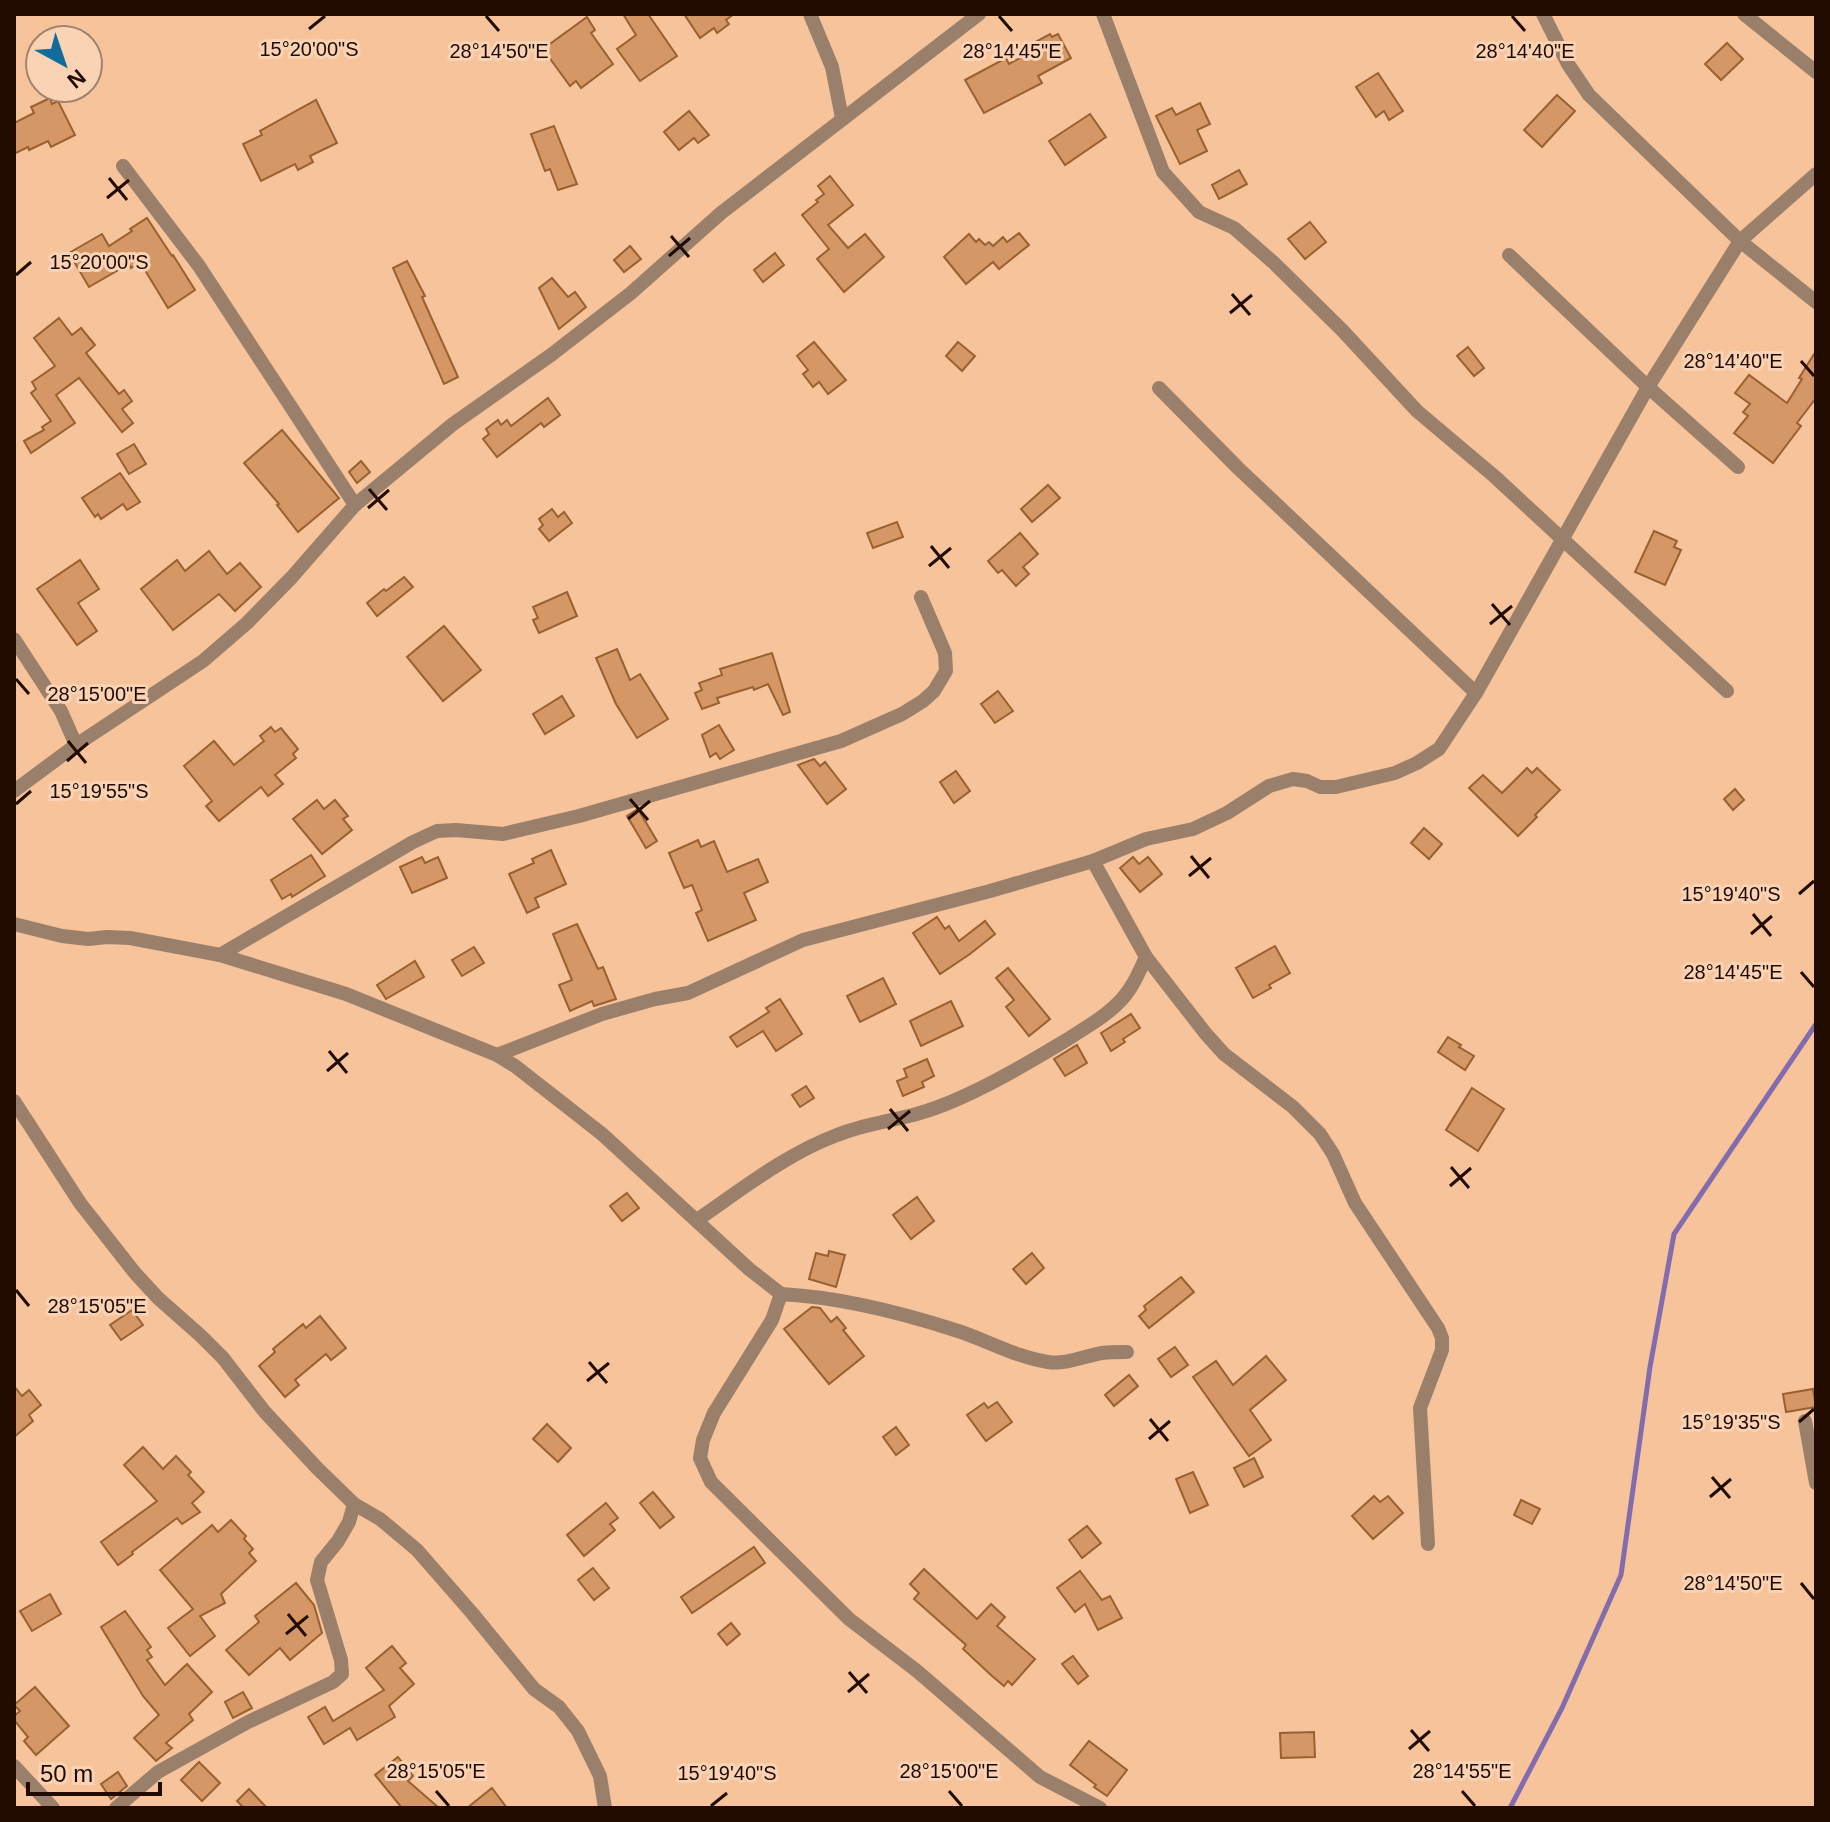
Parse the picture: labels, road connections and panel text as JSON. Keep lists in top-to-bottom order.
{
  "scale_bar": "50 m",
  "north": "bottom right",
  "coordinates": [
    "15°20'00\"S",
    "28°14'50\"E",
    "28°14'45\"E",
    "28°14'40\"E",
    "28°15'00\"E",
    "15°19'55\"S",
    "15°19'40\"S",
    "28°15'05\"E",
    "15°19'35\"S",
    "28°14'55\"E"
  ]
}
